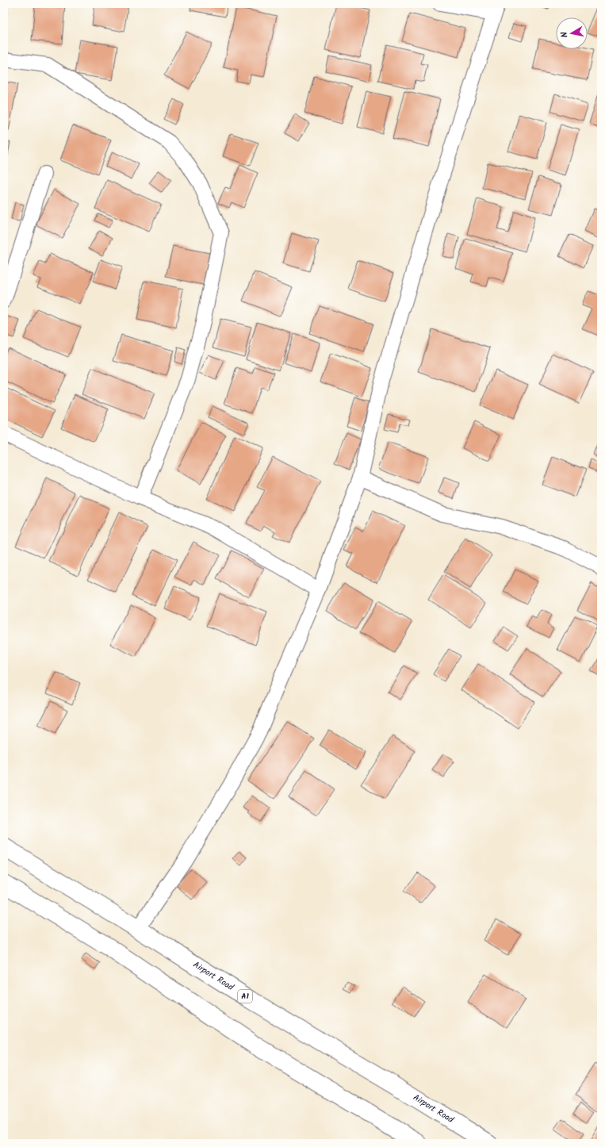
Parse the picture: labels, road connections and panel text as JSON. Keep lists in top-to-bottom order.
{
  "streets": {
    "highway": ["Airport Road", "A1"]
  },
  "north": "left"
}
